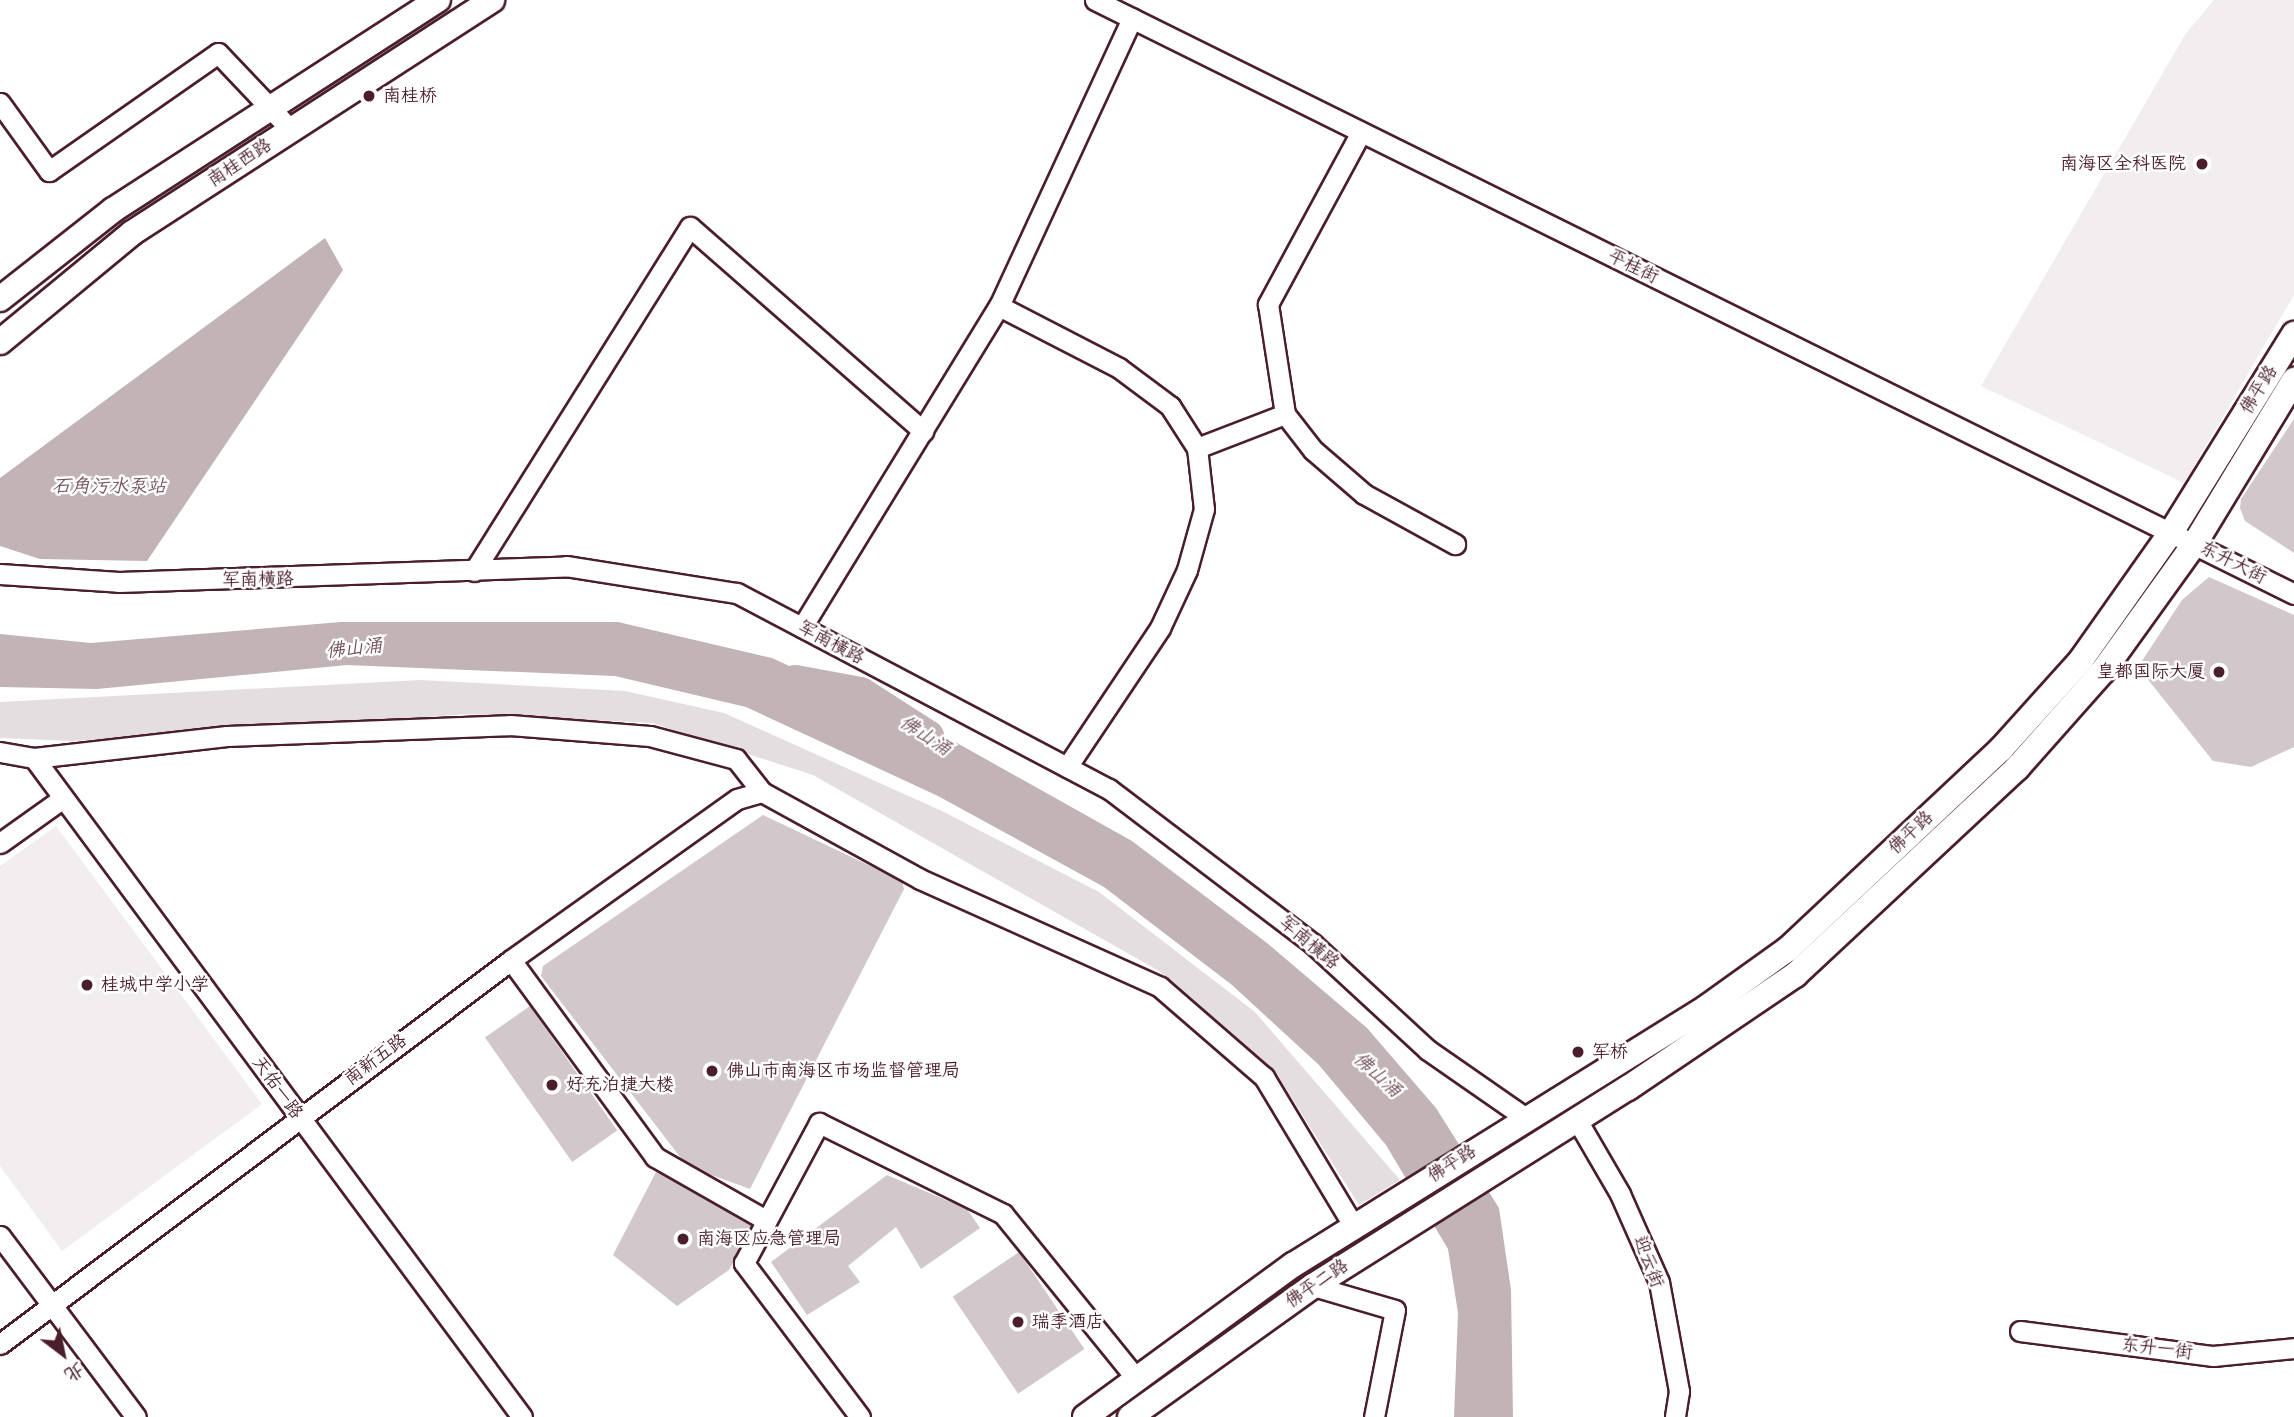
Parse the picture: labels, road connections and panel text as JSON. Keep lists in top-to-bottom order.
{
  "streets": {
    "main road": ["南桂西路", "佛平路", "佛平二路"],
    "street": [
      "平桂街",
      "东升大街",
      "军南横路",
      "南新五路",
      "天佑一路",
      "迎云街",
      "东升一街"
    ]
  },
  "crossings": [
    ["平桂街", "佛平路"],
    ["平桂街", "东升大街"],
    ["佛平路", "东升大街"],
    ["佛平路", "军南横路"],
    ["佛平路", "迎云街"],
    ["佛平路", "佛平二路"],
    ["南新五路", "天佑一路"]
  ],
  "water": ["石角污水泵站", "佛山涌"],
  "places": [
    "南桂桥",
    "南海区全科医院",
    "皇都国际大厦",
    "桂城中学小学",
    "军桥",
    "佛山市南海区市场监督管理局",
    "好充泊捷大楼",
    "南海区应急管理局",
    "瑞季酒店"
  ],
  "north": "bottom right"
}
